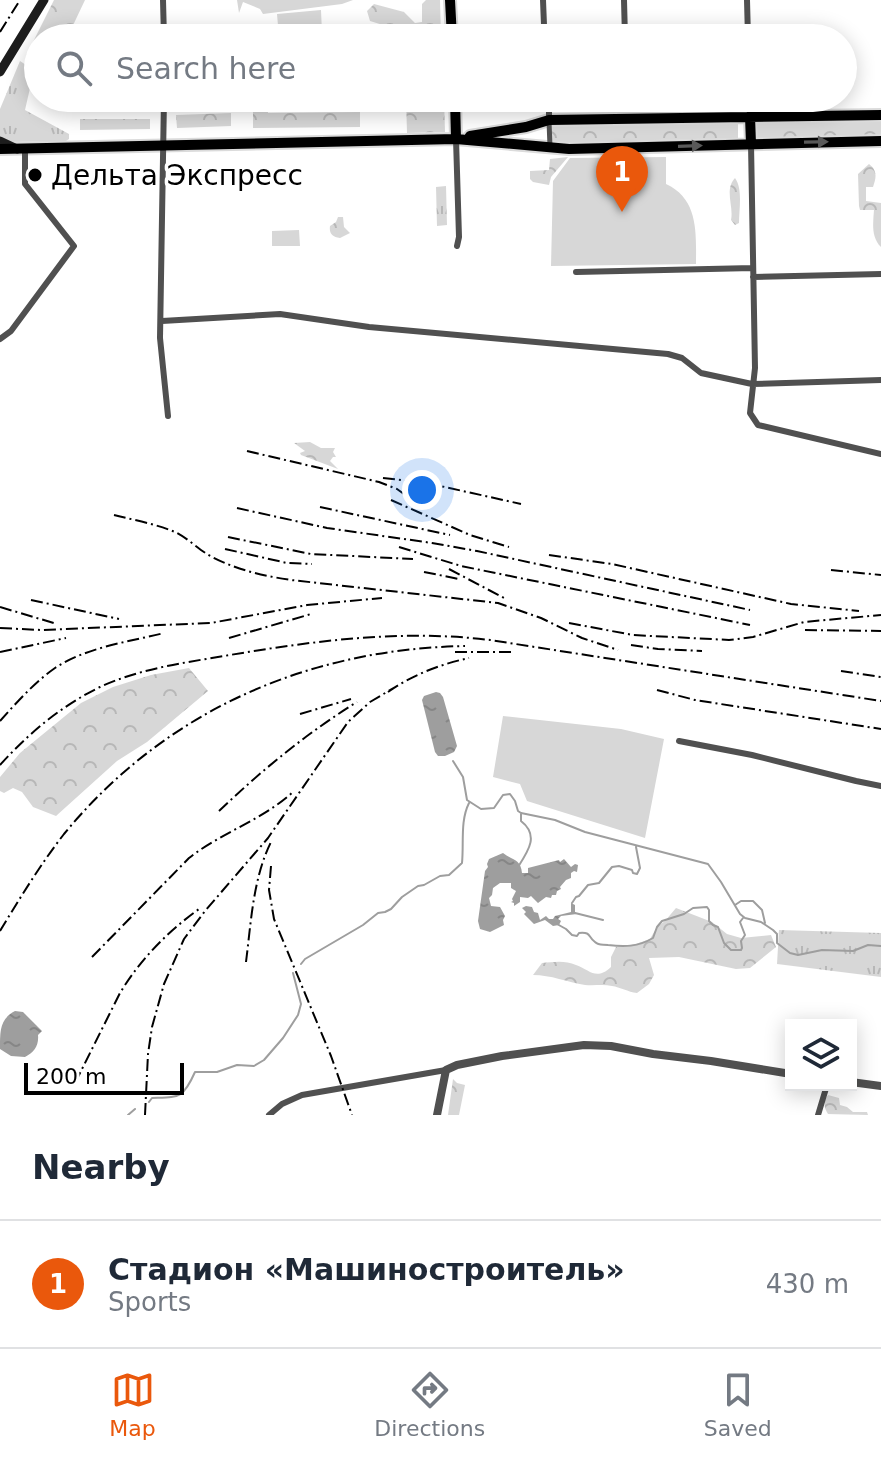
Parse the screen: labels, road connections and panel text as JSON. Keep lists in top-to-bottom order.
{
  "places": ["Дельта Экспресс"],
  "scale_bar": "200 m",
  "page": {
    "search": "Search here",
    "pins": "1",
    "scale": "200 m",
    "heading": "Nearby",
    "list": [
      {
        "mark": "1",
        "name": "Стадион «Машиностроитель»",
        "note": "Sports",
        "value": "430 m"
      }
    ],
    "nav": ["Map", "Directions", "Saved"]
  }
}
